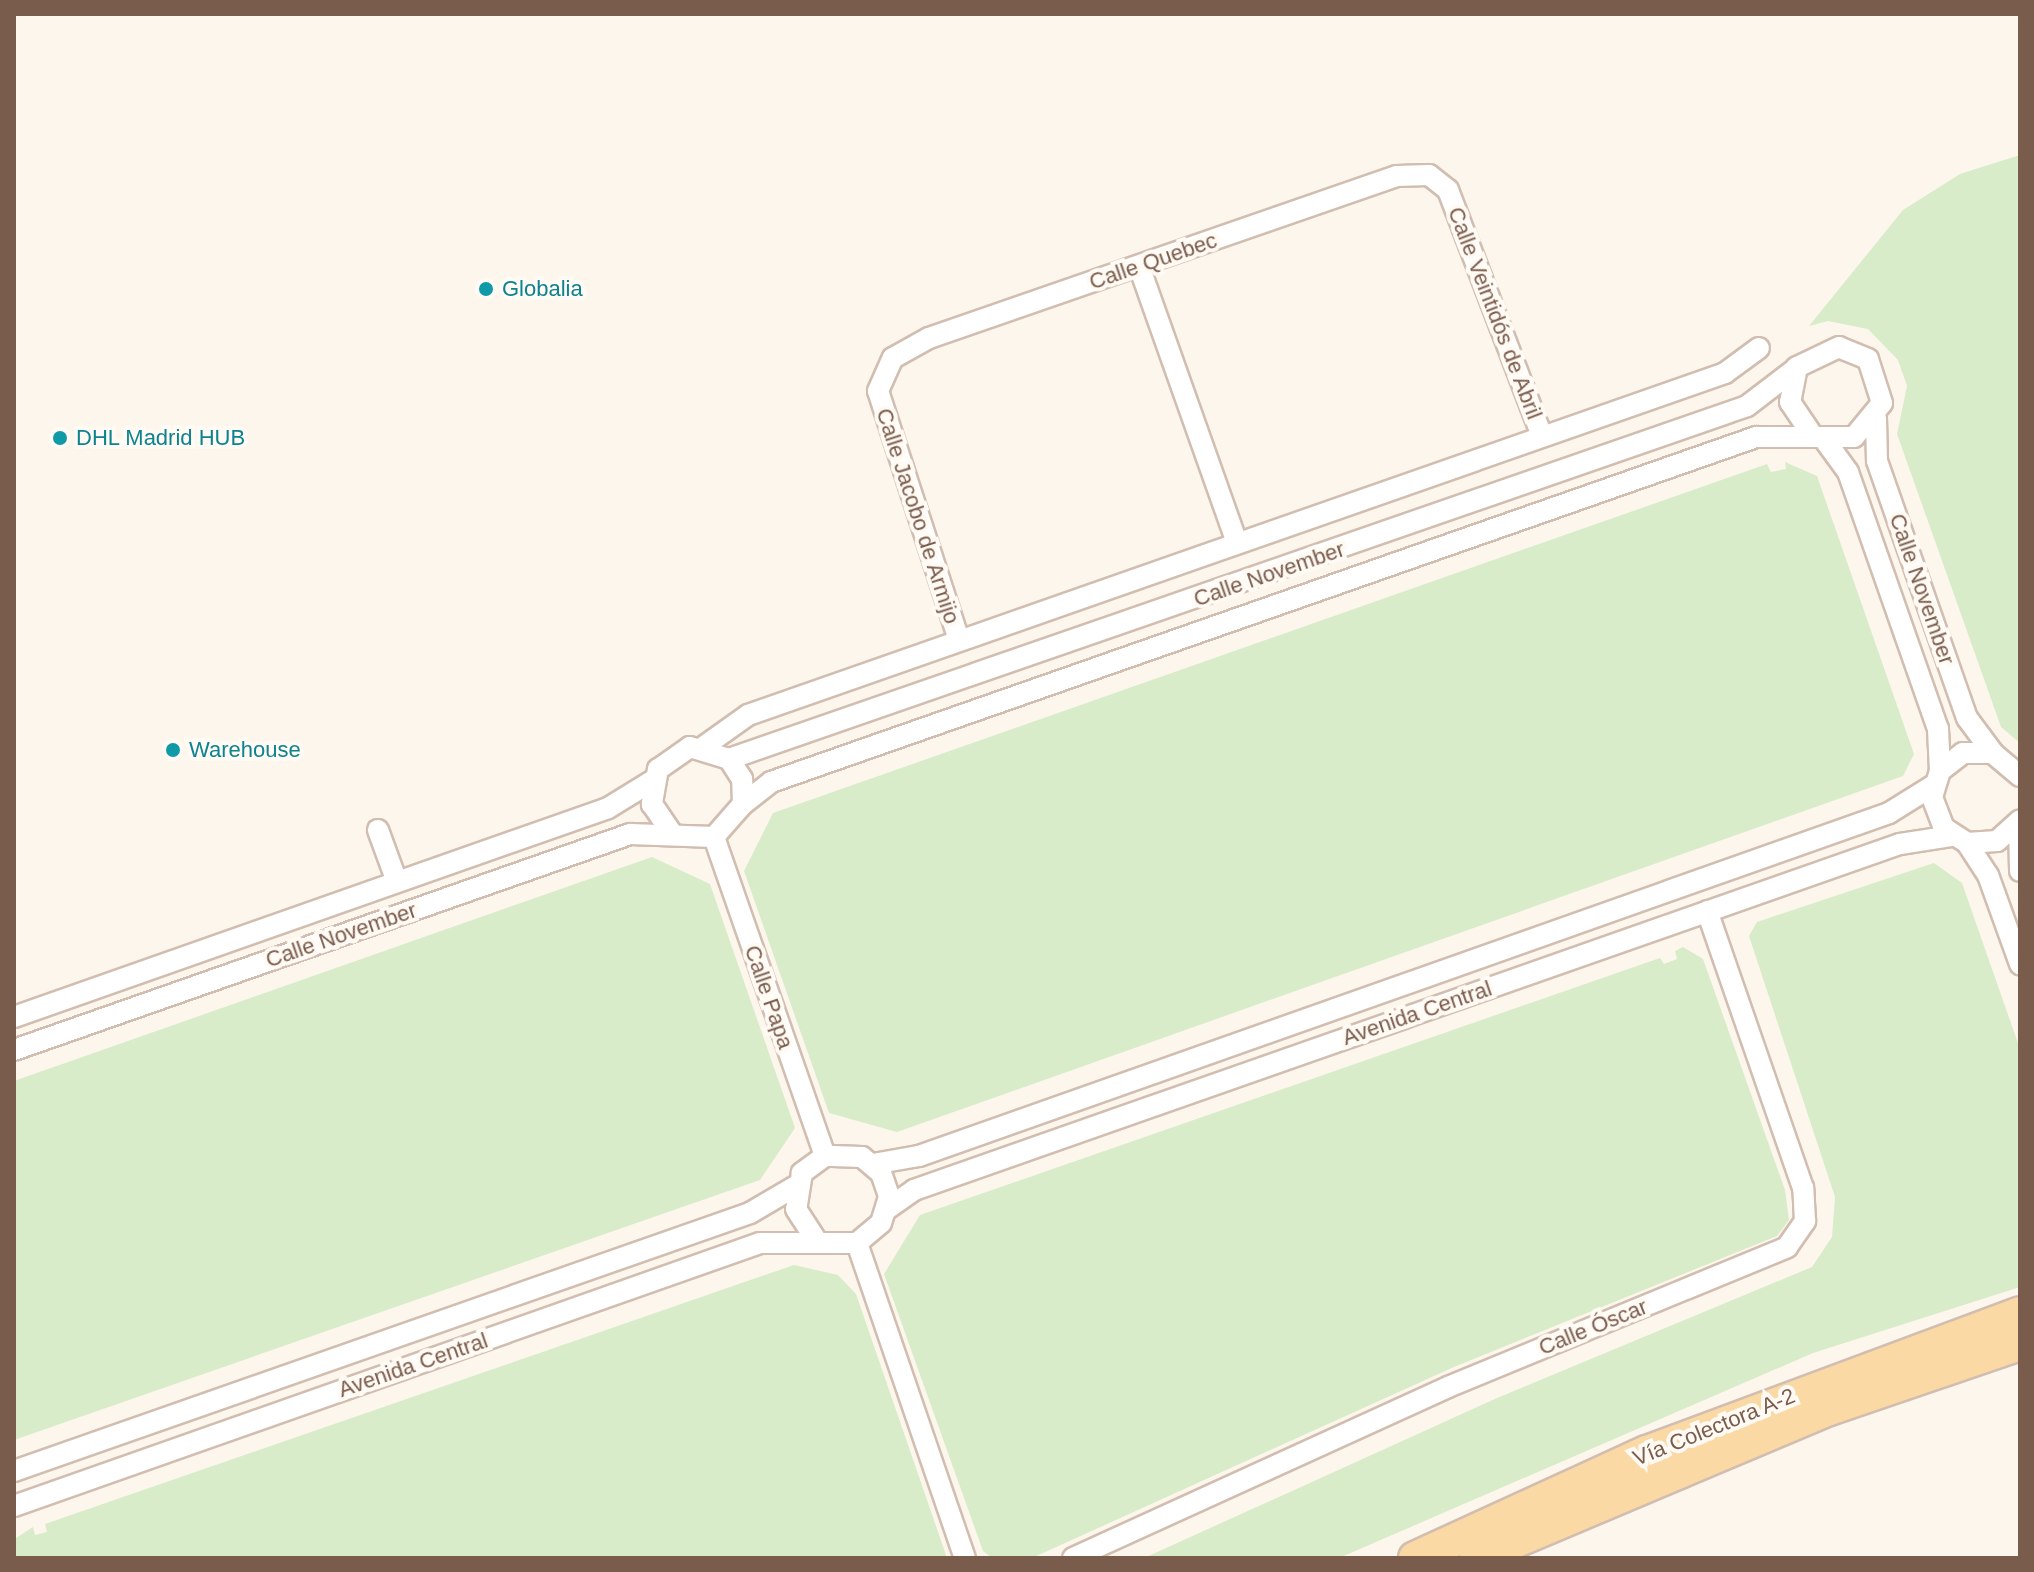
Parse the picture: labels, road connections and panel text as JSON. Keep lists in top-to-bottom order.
{
  "streets": {
    "main road": ["Vía Colectora A-2"],
    "street": [
      "Calle Quebec",
      "Calle Veintidós de Abril",
      "Calle Jacobo de Armijo",
      "Calle November",
      "Calle Papa",
      "Avenida Central",
      "Calle Óscar"
    ]
  },
  "crossings": [
    ["Calle Quebec", "Calle Veintidós de Abril"],
    ["Calle Quebec", "Calle Jacobo de Armijo"],
    ["Calle Veintidós de Abril", "Calle November"],
    ["Calle Jacobo de Armijo", "Calle November"],
    ["Calle November", "Calle Papa"],
    ["Calle November", "Avenida Central"],
    ["Calle Papa", "Avenida Central"],
    ["Avenida Central", "Calle Óscar"]
  ],
  "places": ["Globalia", "DHL Madrid HUB", "Warehouse"]
}
